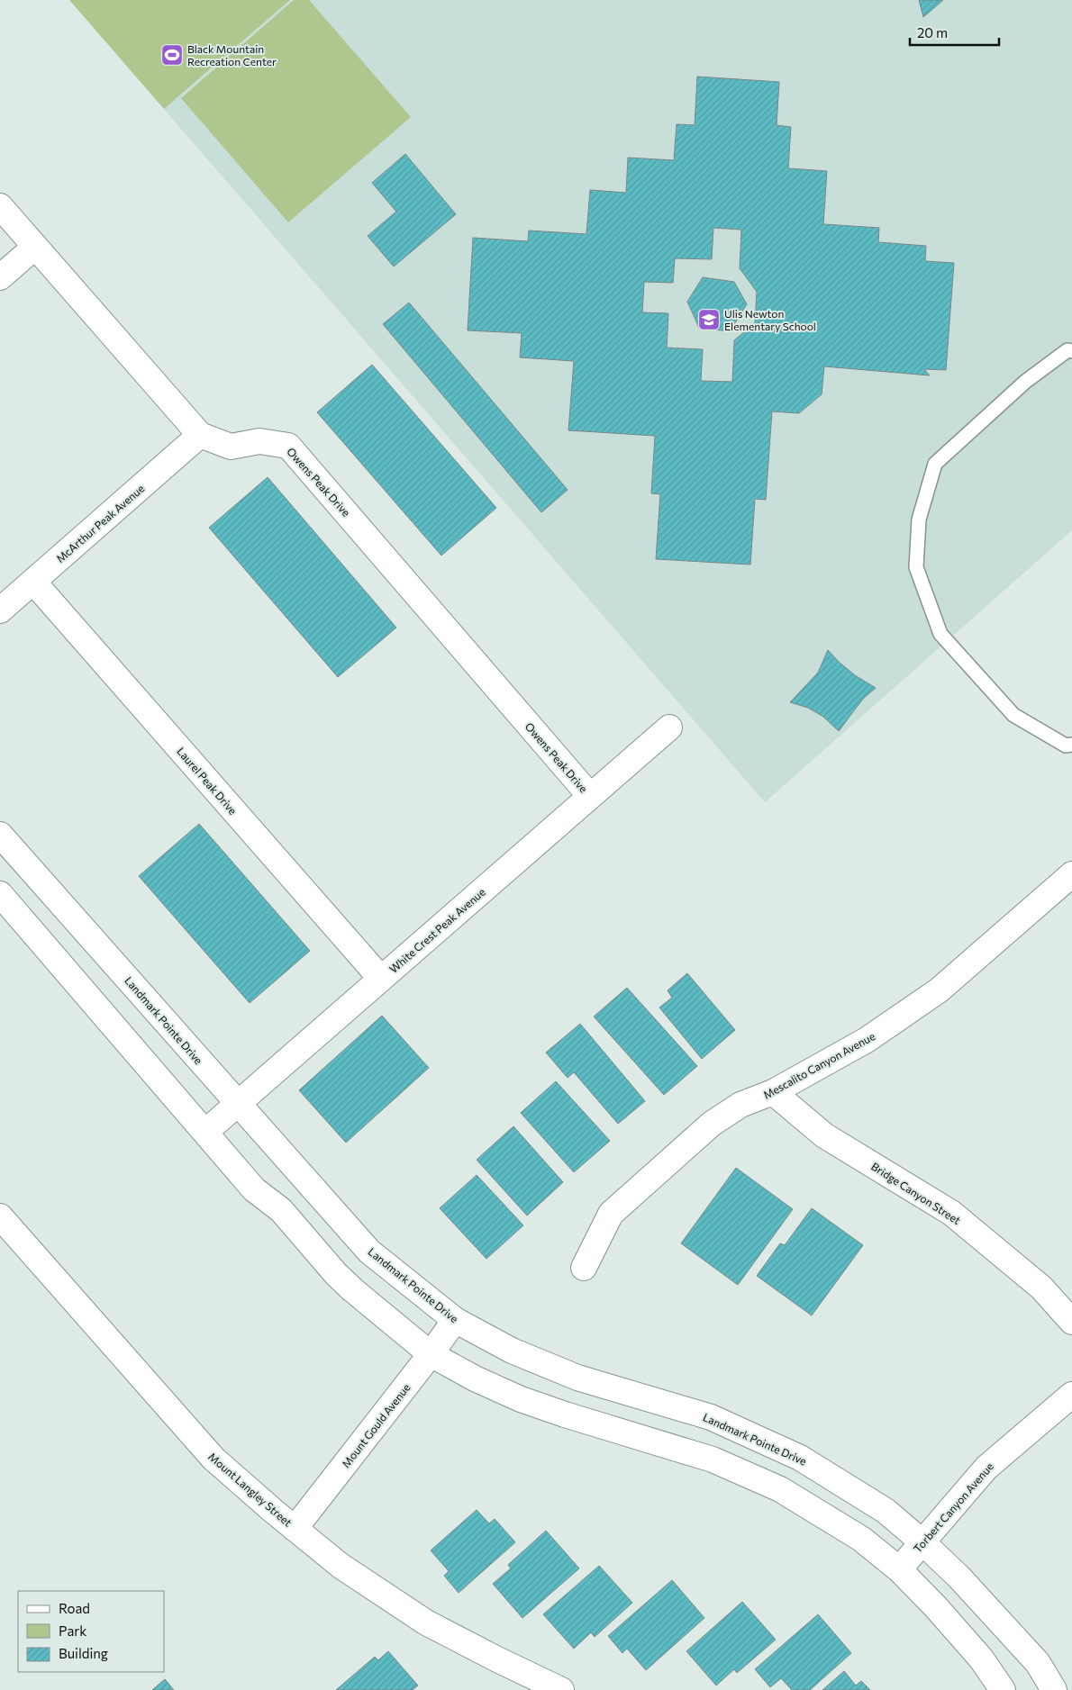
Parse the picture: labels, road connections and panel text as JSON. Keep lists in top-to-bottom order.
{
  "streets": {
    "street": [
      "Owens Peak Drive",
      "McArthur Peak Avenue",
      "Laurel Peak Drive",
      "White Crest Peak Avenue",
      "Landmark Pointe Drive",
      "Mescalito Canyon Avenue",
      "Bridge Canyon Street",
      "Mount Gould Avenue",
      "Mount Langley Street",
      "Torbert Canyon Avenue"
    ]
  },
  "crossings": [
    ["Owens Peak Drive", "McArthur Peak Avenue"],
    ["Owens Peak Drive", "White Crest Peak Avenue"],
    ["McArthur Peak Avenue", "Laurel Peak Drive"],
    ["Laurel Peak Drive", "White Crest Peak Avenue"],
    ["White Crest Peak Avenue", "Landmark Pointe Drive"],
    ["Landmark Pointe Drive", "Mount Gould Avenue"],
    ["Landmark Pointe Drive", "Torbert Canyon Avenue"],
    ["Mescalito Canyon Avenue", "Bridge Canyon Street"],
    ["Mount Gould Avenue", "Mount Langley Street"]
  ],
  "places": {
    "sports": ["Black Mountain Recreation Center"],
    "school or university": ["Ulis Newton Elementary School"]
  },
  "legend": ["Road", "Park", "Building"],
  "scale_bar": "20 m"
}
